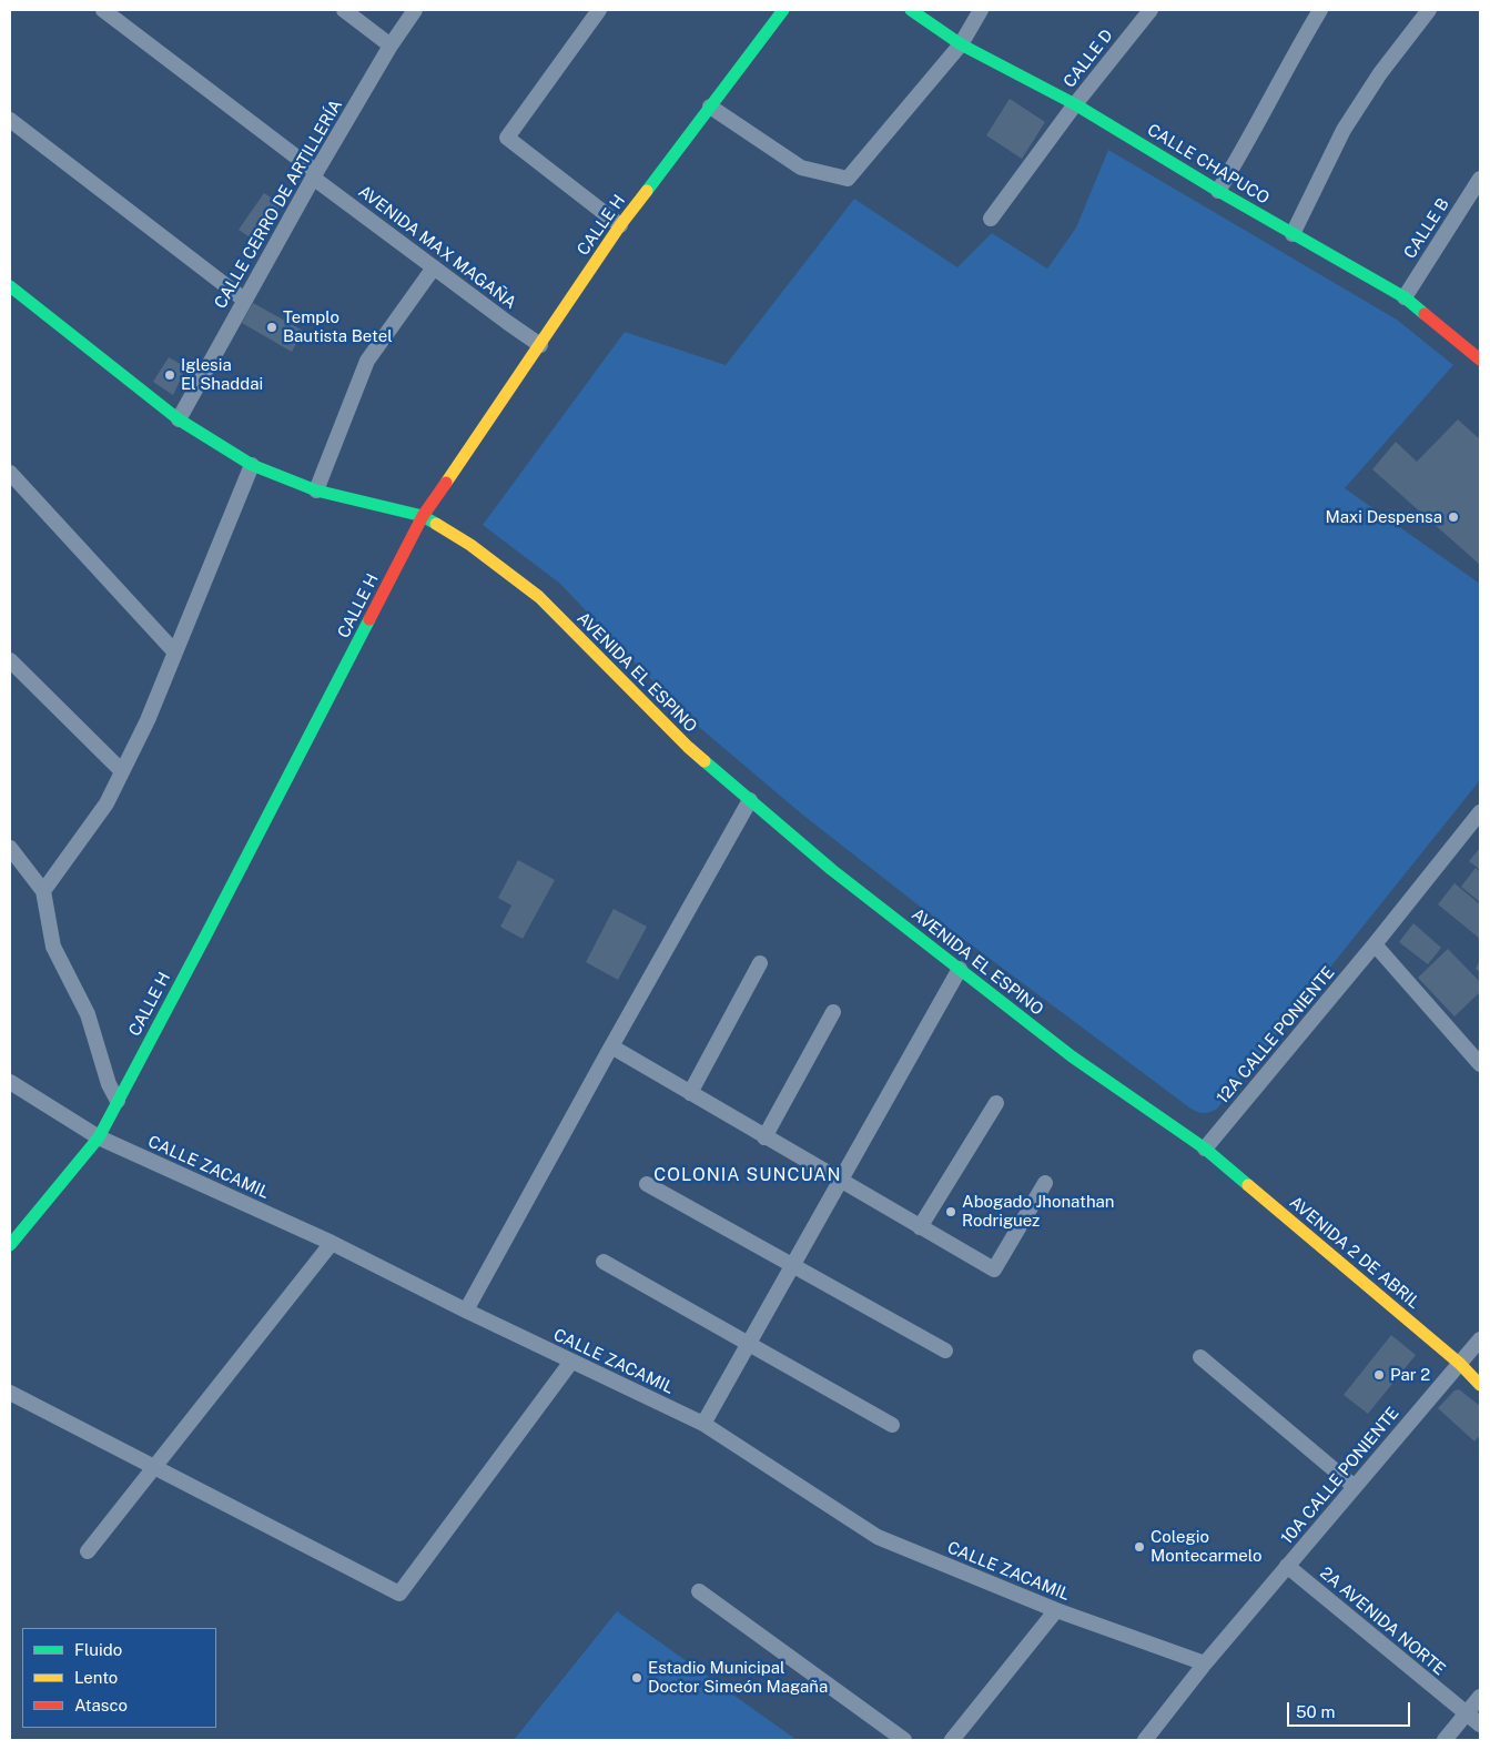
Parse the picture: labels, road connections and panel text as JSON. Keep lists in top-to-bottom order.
{
  "streets": {
    "street": [
      "CALLE D",
      "CALLE CHAPUCO",
      "CALLE CERRO DE ARTILLERÍA",
      "CALLE H",
      "CALLE B",
      "AVENIDA MAX MAGAÑA",
      "AVENIDA EL ESPINO",
      "12A CALLE PONIENTE",
      "CALLE ZACAMIL",
      "AVENIDA 2 DE ABRIL",
      "10A CALLE PONIENTE",
      "2A AVENIDA NORTE"
    ]
  },
  "crossings": [
    ["CALLE D", "CALLE CHAPUCO"],
    ["CALLE CHAPUCO", "CALLE B"],
    ["CALLE CERRO DE ARTILLERÍA", "AVENIDA MAX MAGAÑA"],
    ["CALLE CERRO DE ARTILLERÍA", "AVENIDA EL ESPINO"],
    ["CALLE H", "AVENIDA MAX MAGAÑA"],
    ["CALLE H", "AVENIDA EL ESPINO"],
    ["CALLE H", "CALLE ZACAMIL"],
    ["AVENIDA EL ESPINO", "12A CALLE PONIENTE"],
    ["AVENIDA EL ESPINO", "AVENIDA 2 DE ABRIL"],
    ["12A CALLE PONIENTE", "AVENIDA 2 DE ABRIL"],
    ["CALLE ZACAMIL", "10A CALLE PONIENTE"],
    ["AVENIDA 2 DE ABRIL", "10A CALLE PONIENTE"],
    ["10A CALLE PONIENTE", "2A AVENIDA NORTE"]
  ],
  "districts": ["COLONIA SUNCUAN"],
  "places": [
    "Templo Bautista Betel",
    "Iglesia El Shaddai",
    "Maxi Despensa",
    "Abogado Jhonathan Rodriguez",
    "Par 2",
    "Colegio Montecarmelo",
    "Estadio Municipal Doctor Simeón Magaña"
  ],
  "legend": ["Fluido", "Lento", "Atasco"],
  "scale_bar": "50 m"
}
